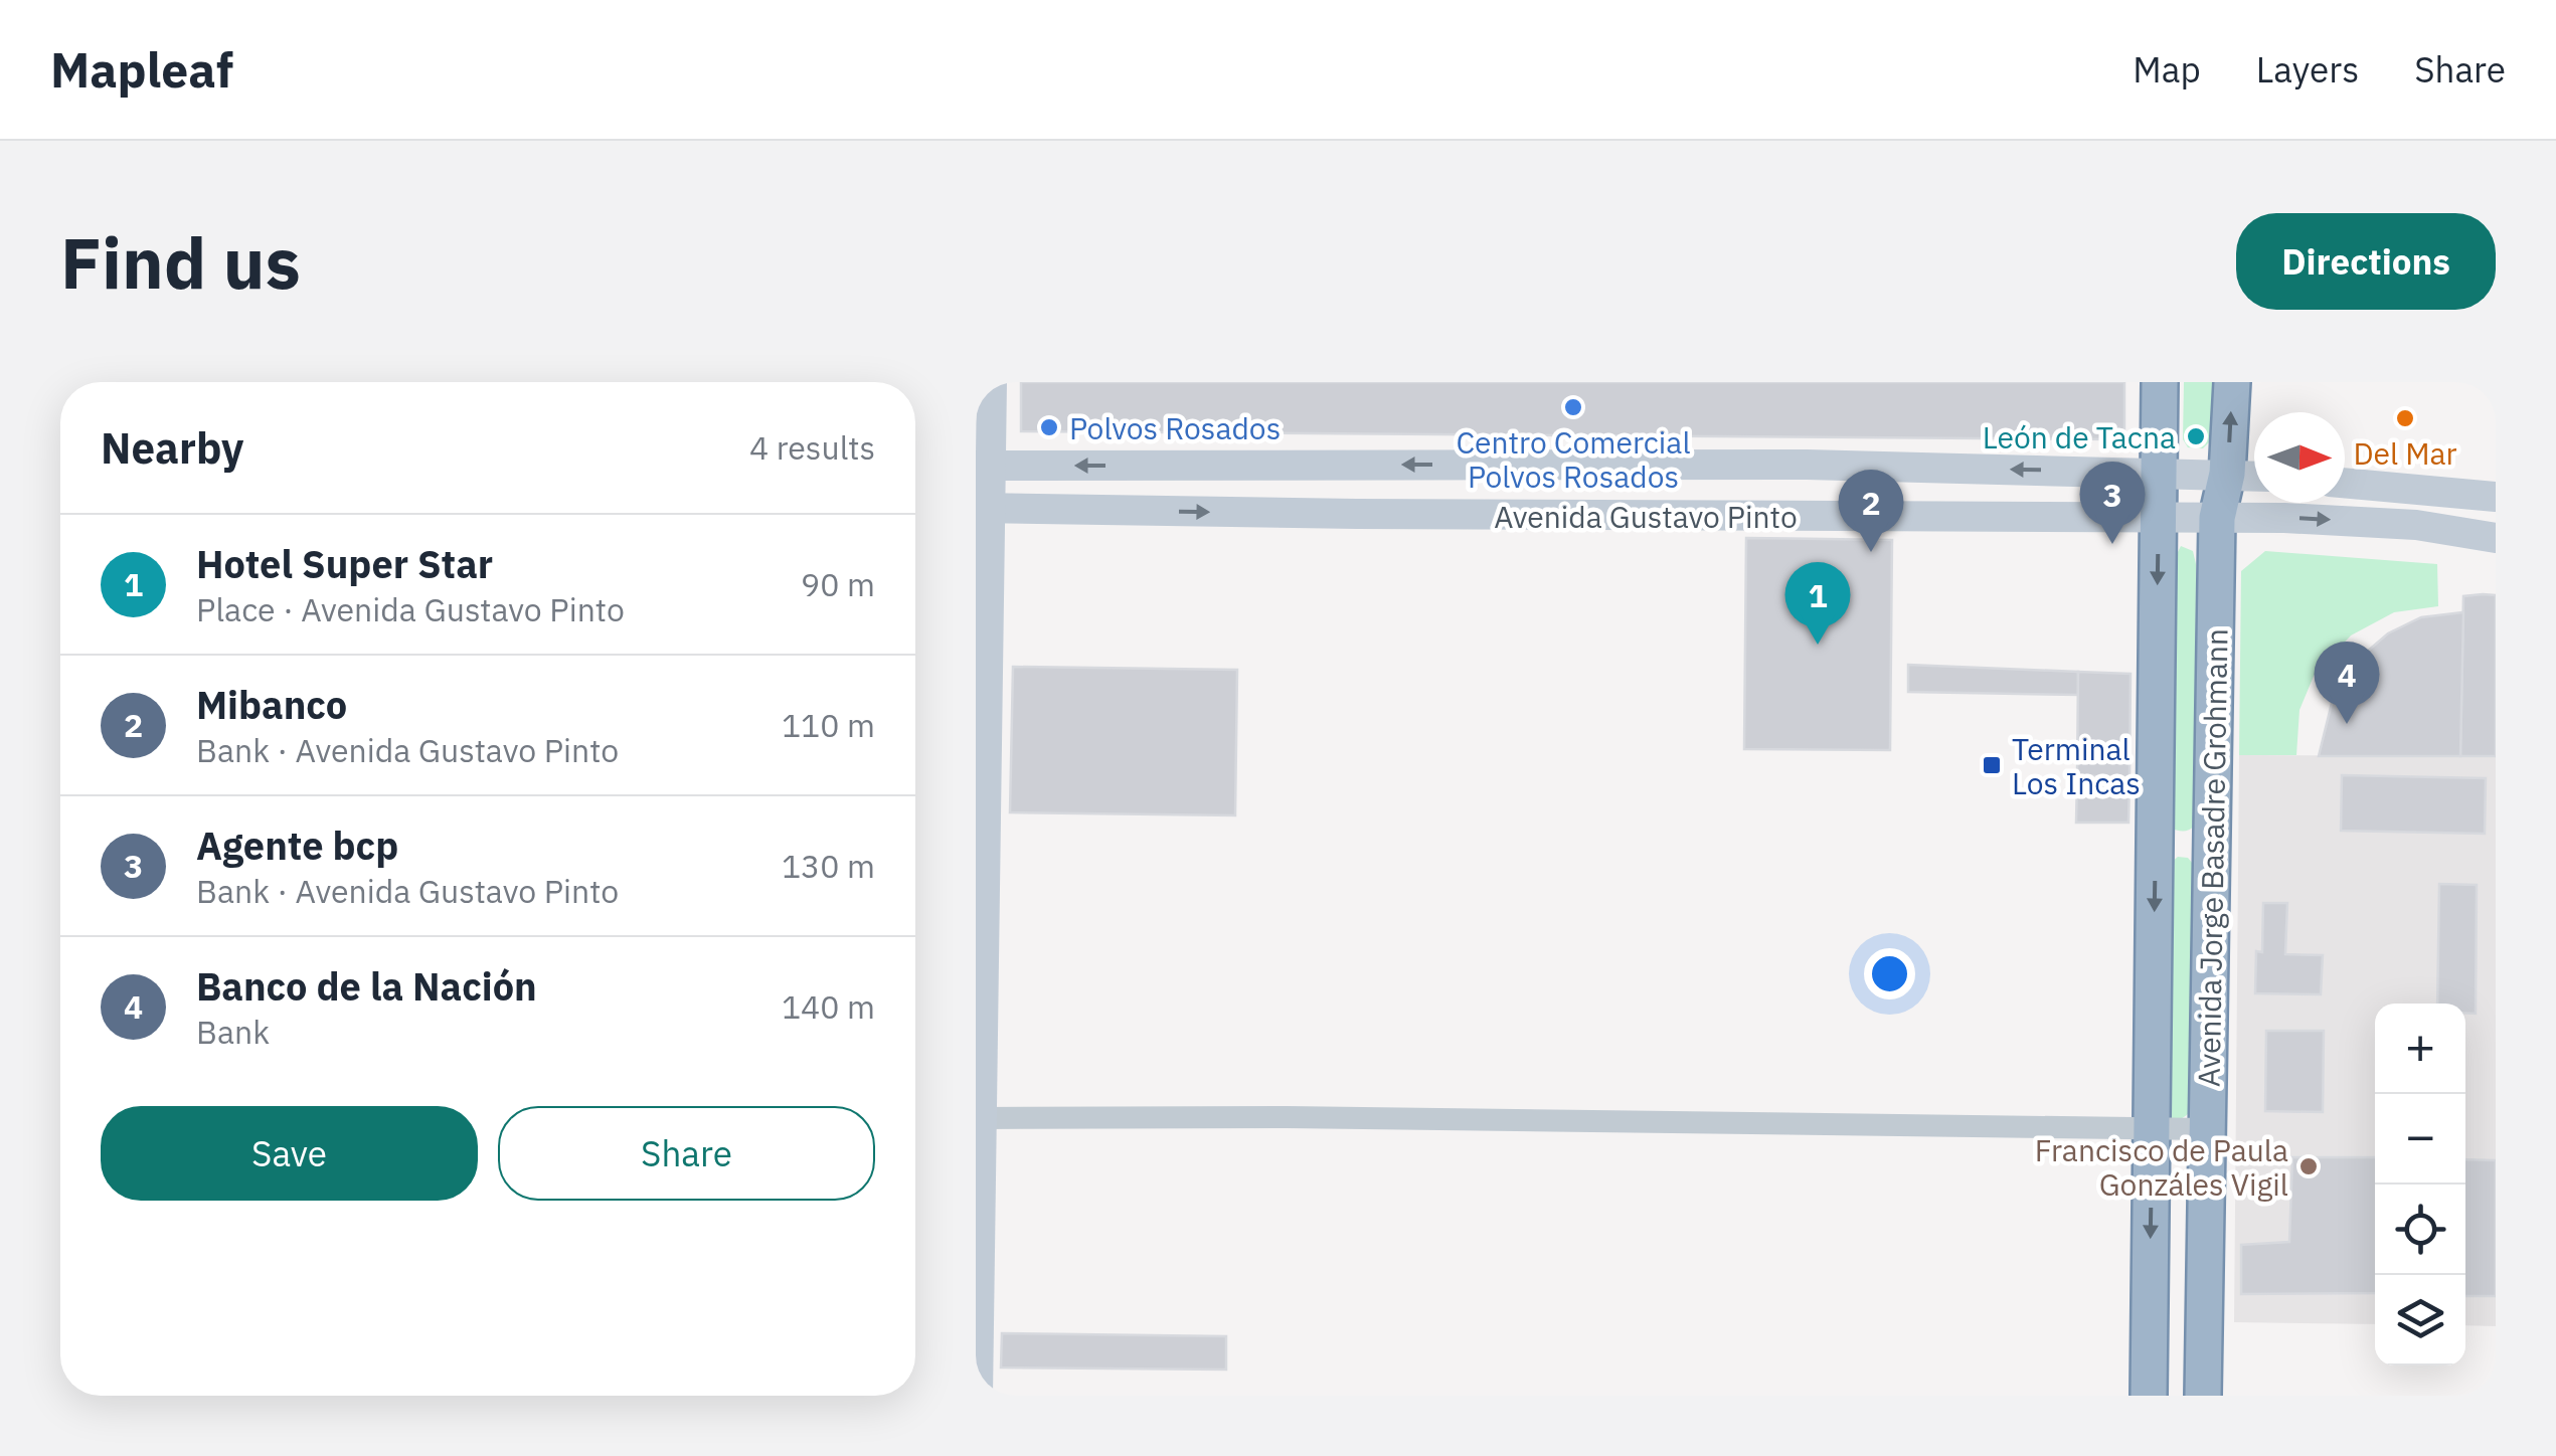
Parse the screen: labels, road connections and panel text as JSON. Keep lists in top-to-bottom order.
{
  "streets": {
    "highway": ["Avenida Jorge Basadre Grohmann"],
    "main road": ["Avenida Gustavo Pinto"]
  },
  "crossings": [
    ["Avenida Gustavo Pinto", "Avenida Jorge Basadre Grohmann"]
  ],
  "places": {
    "other": [
      "Centro Comercial Polvos Rosados",
      "Del Mar",
      "Polvos Rosados",
      "León de Tacna",
      "Francisco de Paula Gonzáles Vigil"
    ],
    "transit": ["Terminal Los Incas"]
  },
  "north": "right",
  "page": {
    "header": "Mapleaf",
    "nav": ["Map", "Layers", "Share"],
    "buttons": [
      "Directions",
      ["Save", "Share"]
    ],
    "title": "Find us",
    "heading": ["Nearby", "4 results"],
    "pins": [
      "3",
      "2",
      "1",
      "4"
    ],
    "list": [
      {
        "mark": "1",
        "name": "Hotel Super Star",
        "note": "Place · Avenida Gustavo Pinto",
        "value": "90 m"
      },
      {
        "mark": "2",
        "name": "Mibanco",
        "note": "Bank · Avenida Gustavo Pinto",
        "value": "110 m"
      },
      {
        "mark": "3",
        "name": "Agente bcp",
        "note": "Bank · Avenida Gustavo Pinto",
        "value": "130 m"
      },
      {
        "mark": "4",
        "name": "Banco de la Nación",
        "note": "Bank",
        "value": "140 m"
      }
    ],
    "map_buttons": ["+", "−"]
  }
}
